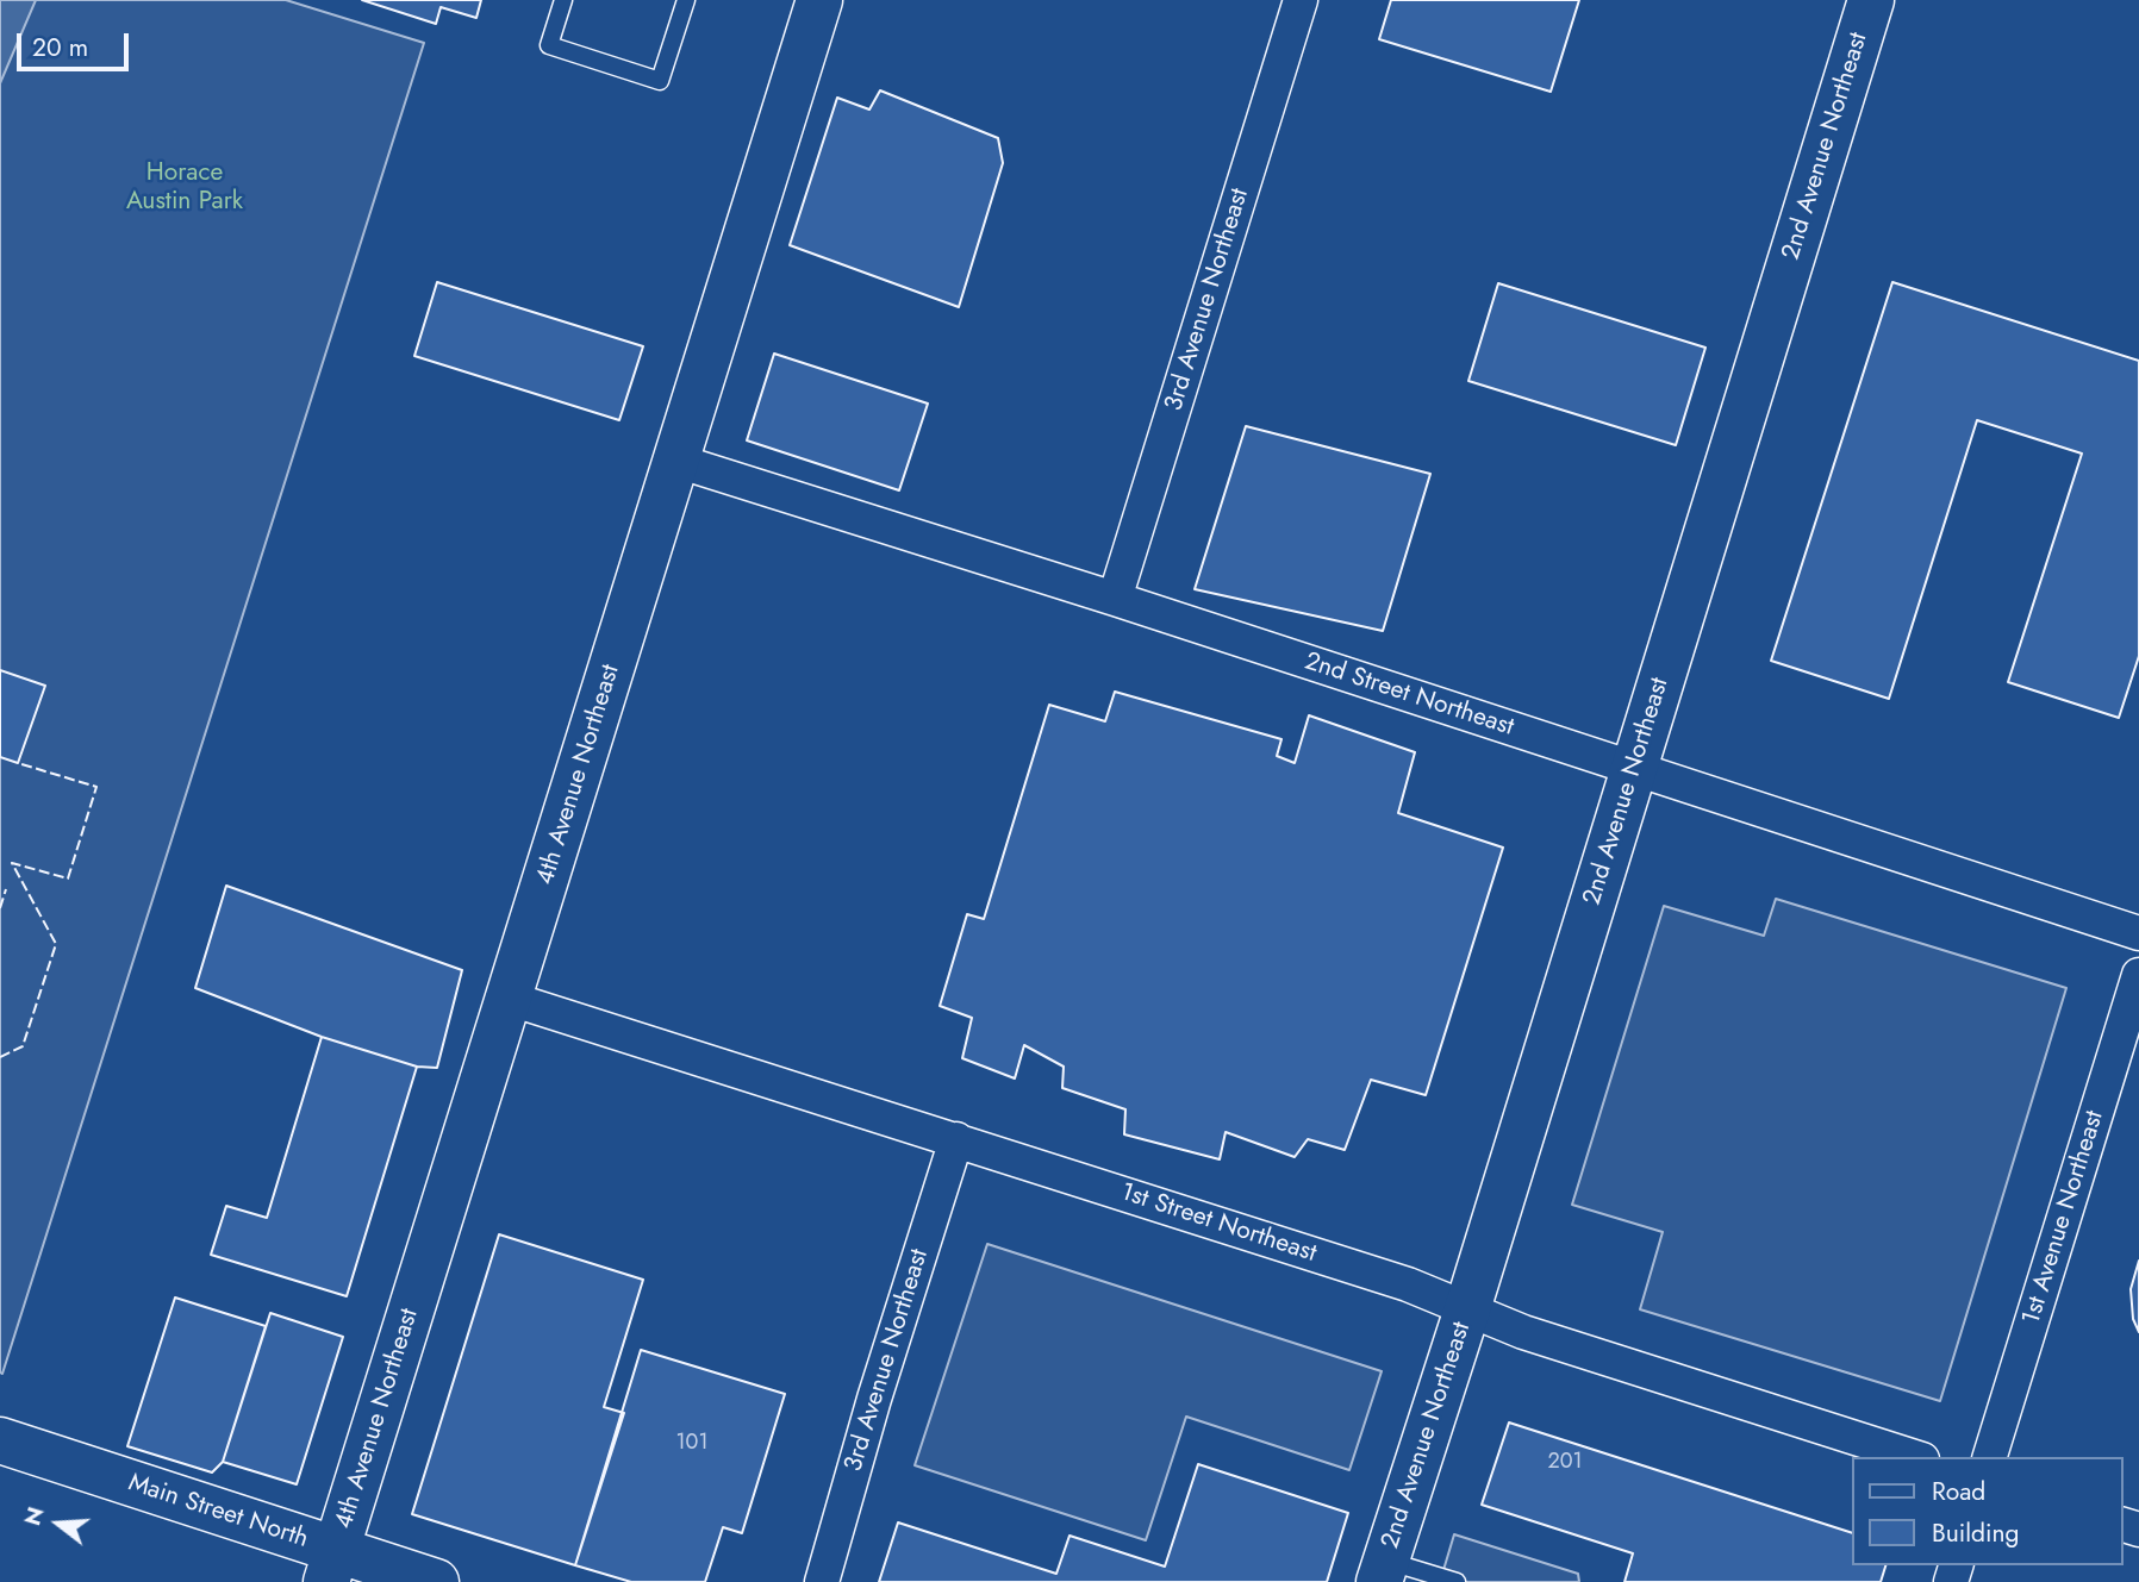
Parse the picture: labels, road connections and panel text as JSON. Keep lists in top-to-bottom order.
{
  "streets": {
    "street": [
      "2nd Avenue Northeast",
      "3rd Avenue Northeast",
      "2nd Street Northeast",
      "4th Avenue Northeast",
      "1st Avenue Northeast",
      "1st Street Northeast",
      "Main Street North"
    ]
  },
  "crossings": [
    ["2nd Avenue Northeast", "2nd Street Northeast"],
    ["2nd Avenue Northeast", "1st Street Northeast"],
    ["3rd Avenue Northeast", "2nd Street Northeast"],
    ["3rd Avenue Northeast", "1st Street Northeast"],
    ["2nd Street Northeast", "4th Avenue Northeast"],
    ["4th Avenue Northeast", "1st Street Northeast"],
    ["4th Avenue Northeast", "Main Street North"]
  ],
  "parks": ["Horace Austin Park"],
  "house_numbers": ["101", "201"],
  "legend": ["Road", "Building"],
  "scale_bar": "20 m",
  "north": "left"
}
